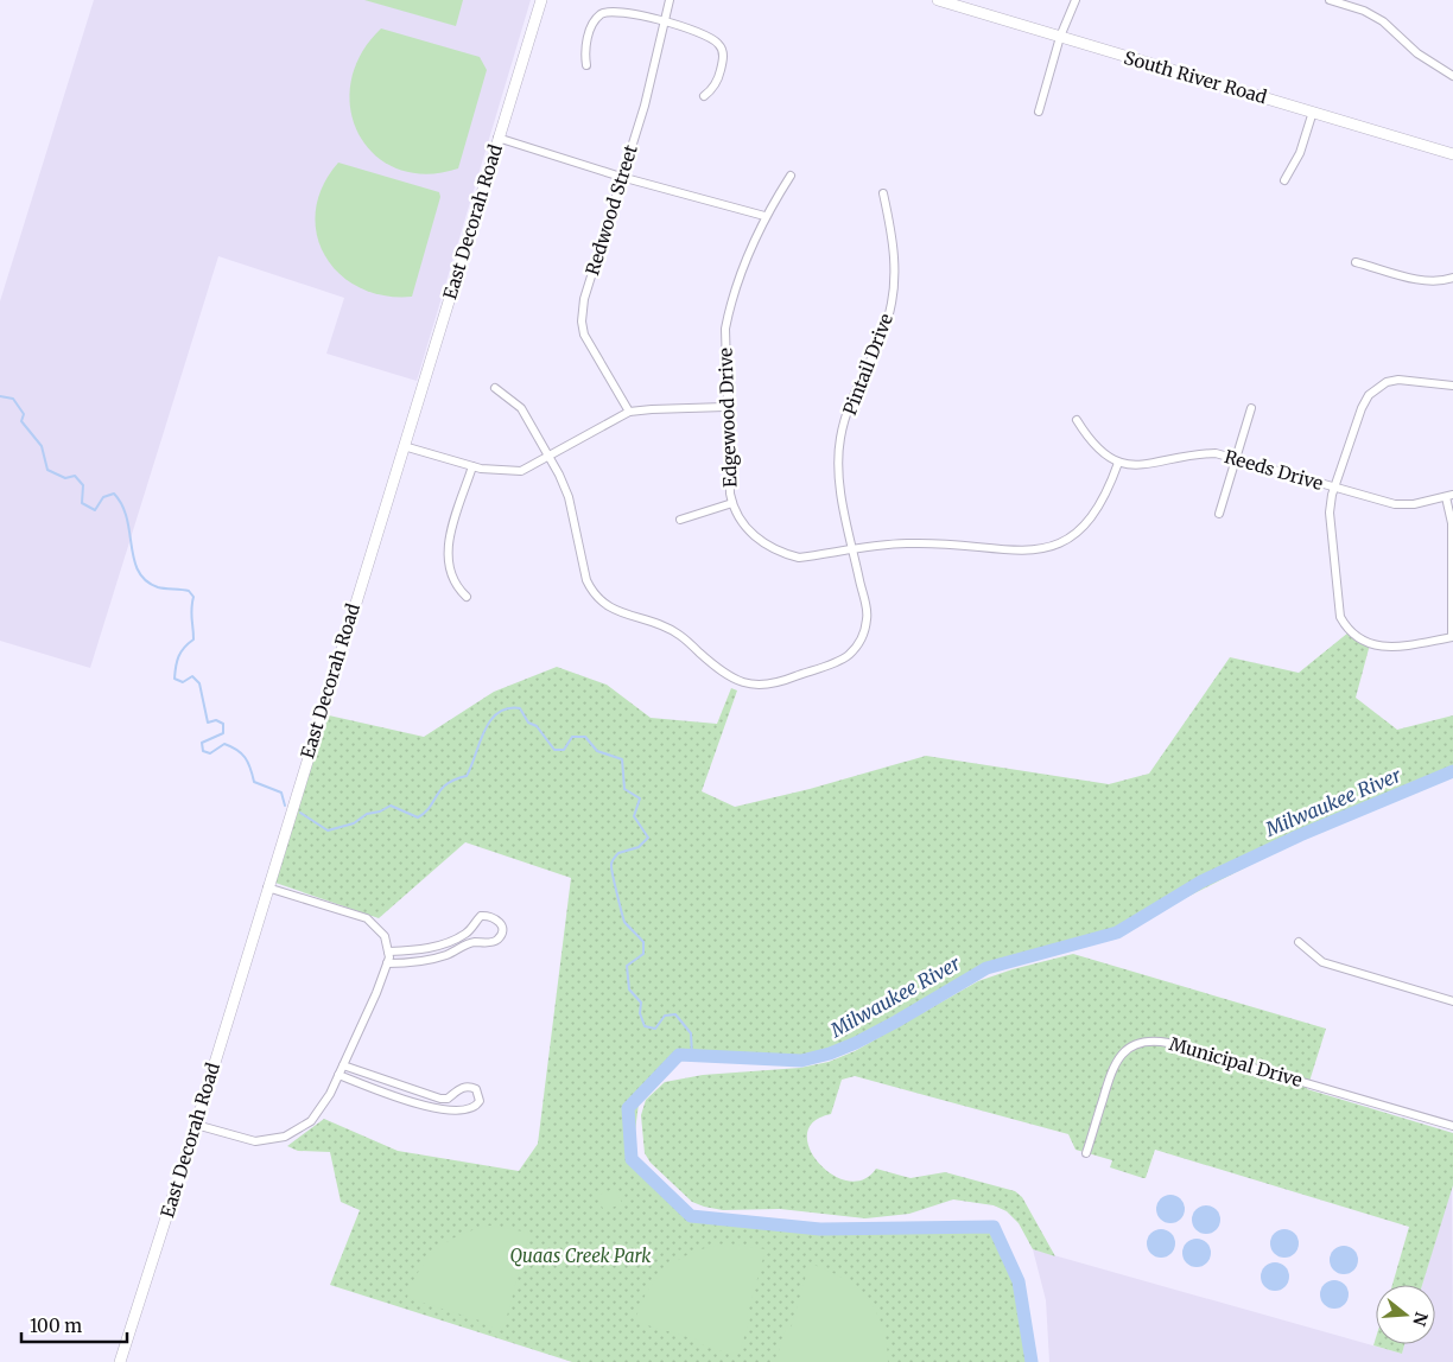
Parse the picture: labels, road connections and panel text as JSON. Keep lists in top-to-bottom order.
{
  "streets": {
    "street": [
      "South River Road",
      "Redwood Street",
      "East Decorah Road",
      "Pintail Drive",
      "Edgewood Drive",
      "Reeds Drive",
      "Municipal Drive"
    ]
  },
  "crossings": [
    ["Pintail Drive", "Edgewood Drive"],
    ["Edgewood Drive", "Reeds Drive"]
  ],
  "water": ["Milwaukee River"],
  "parks": ["Quaas Creek Park"],
  "scale_bar": "100 m",
  "north": "right"
}
